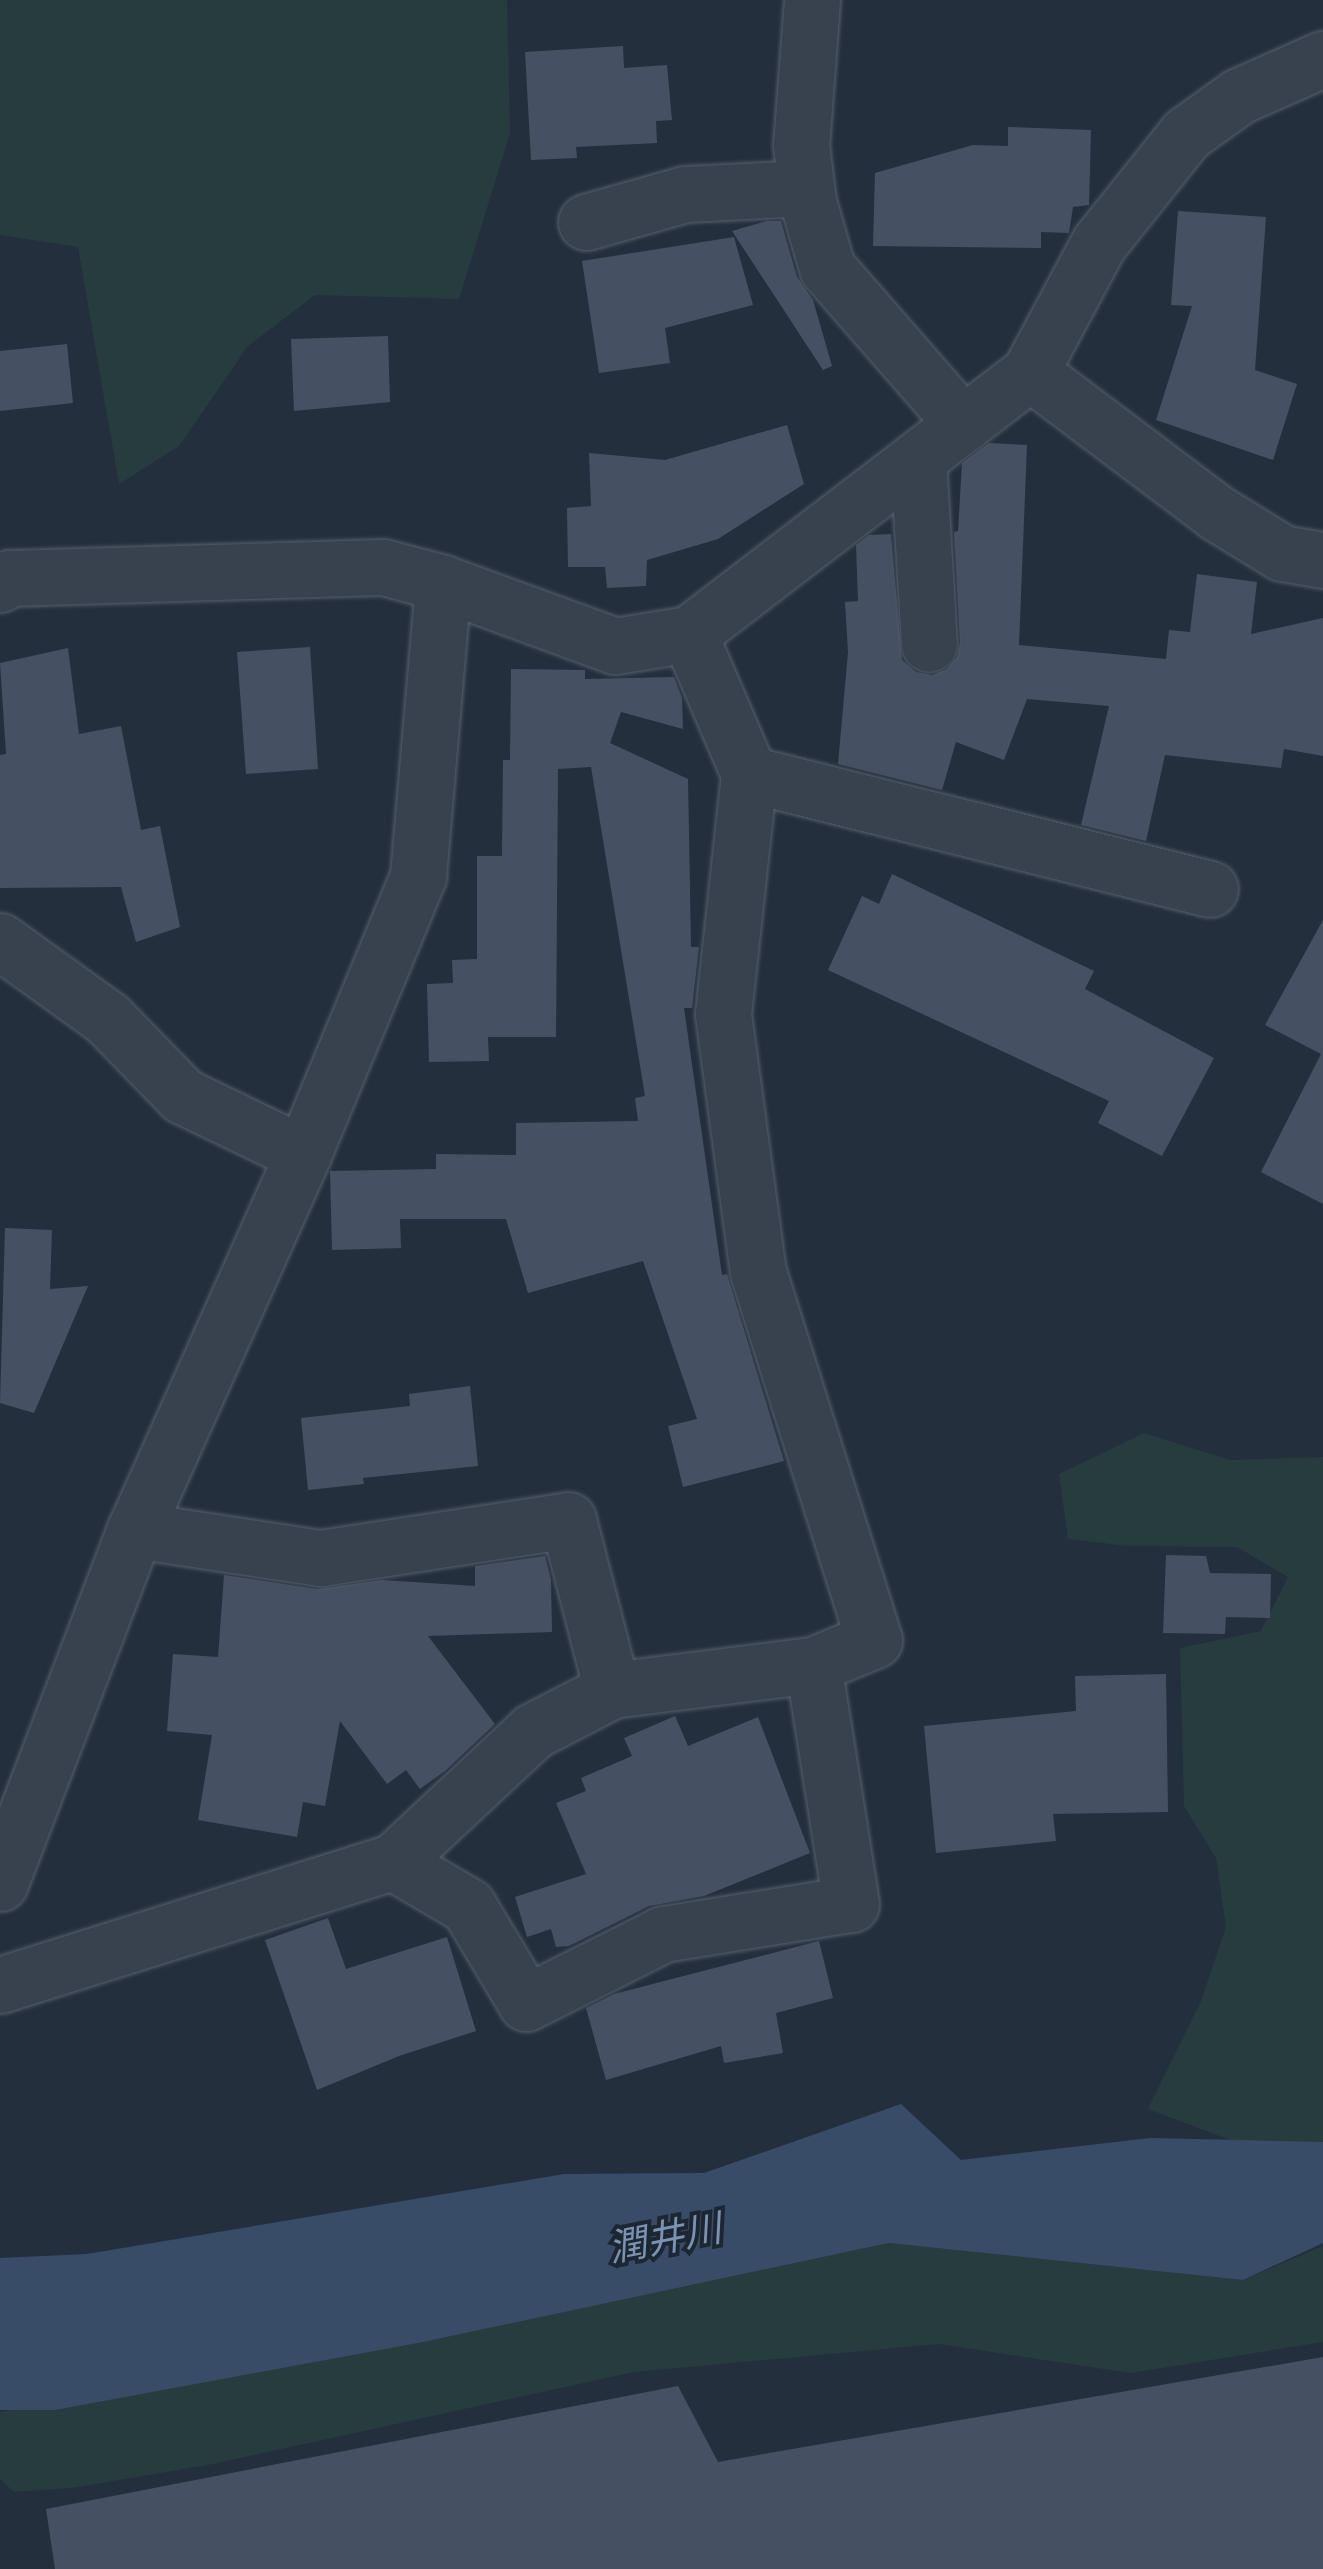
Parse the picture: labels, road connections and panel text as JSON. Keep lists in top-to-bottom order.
{
  "water": ["潤井川"]
}
